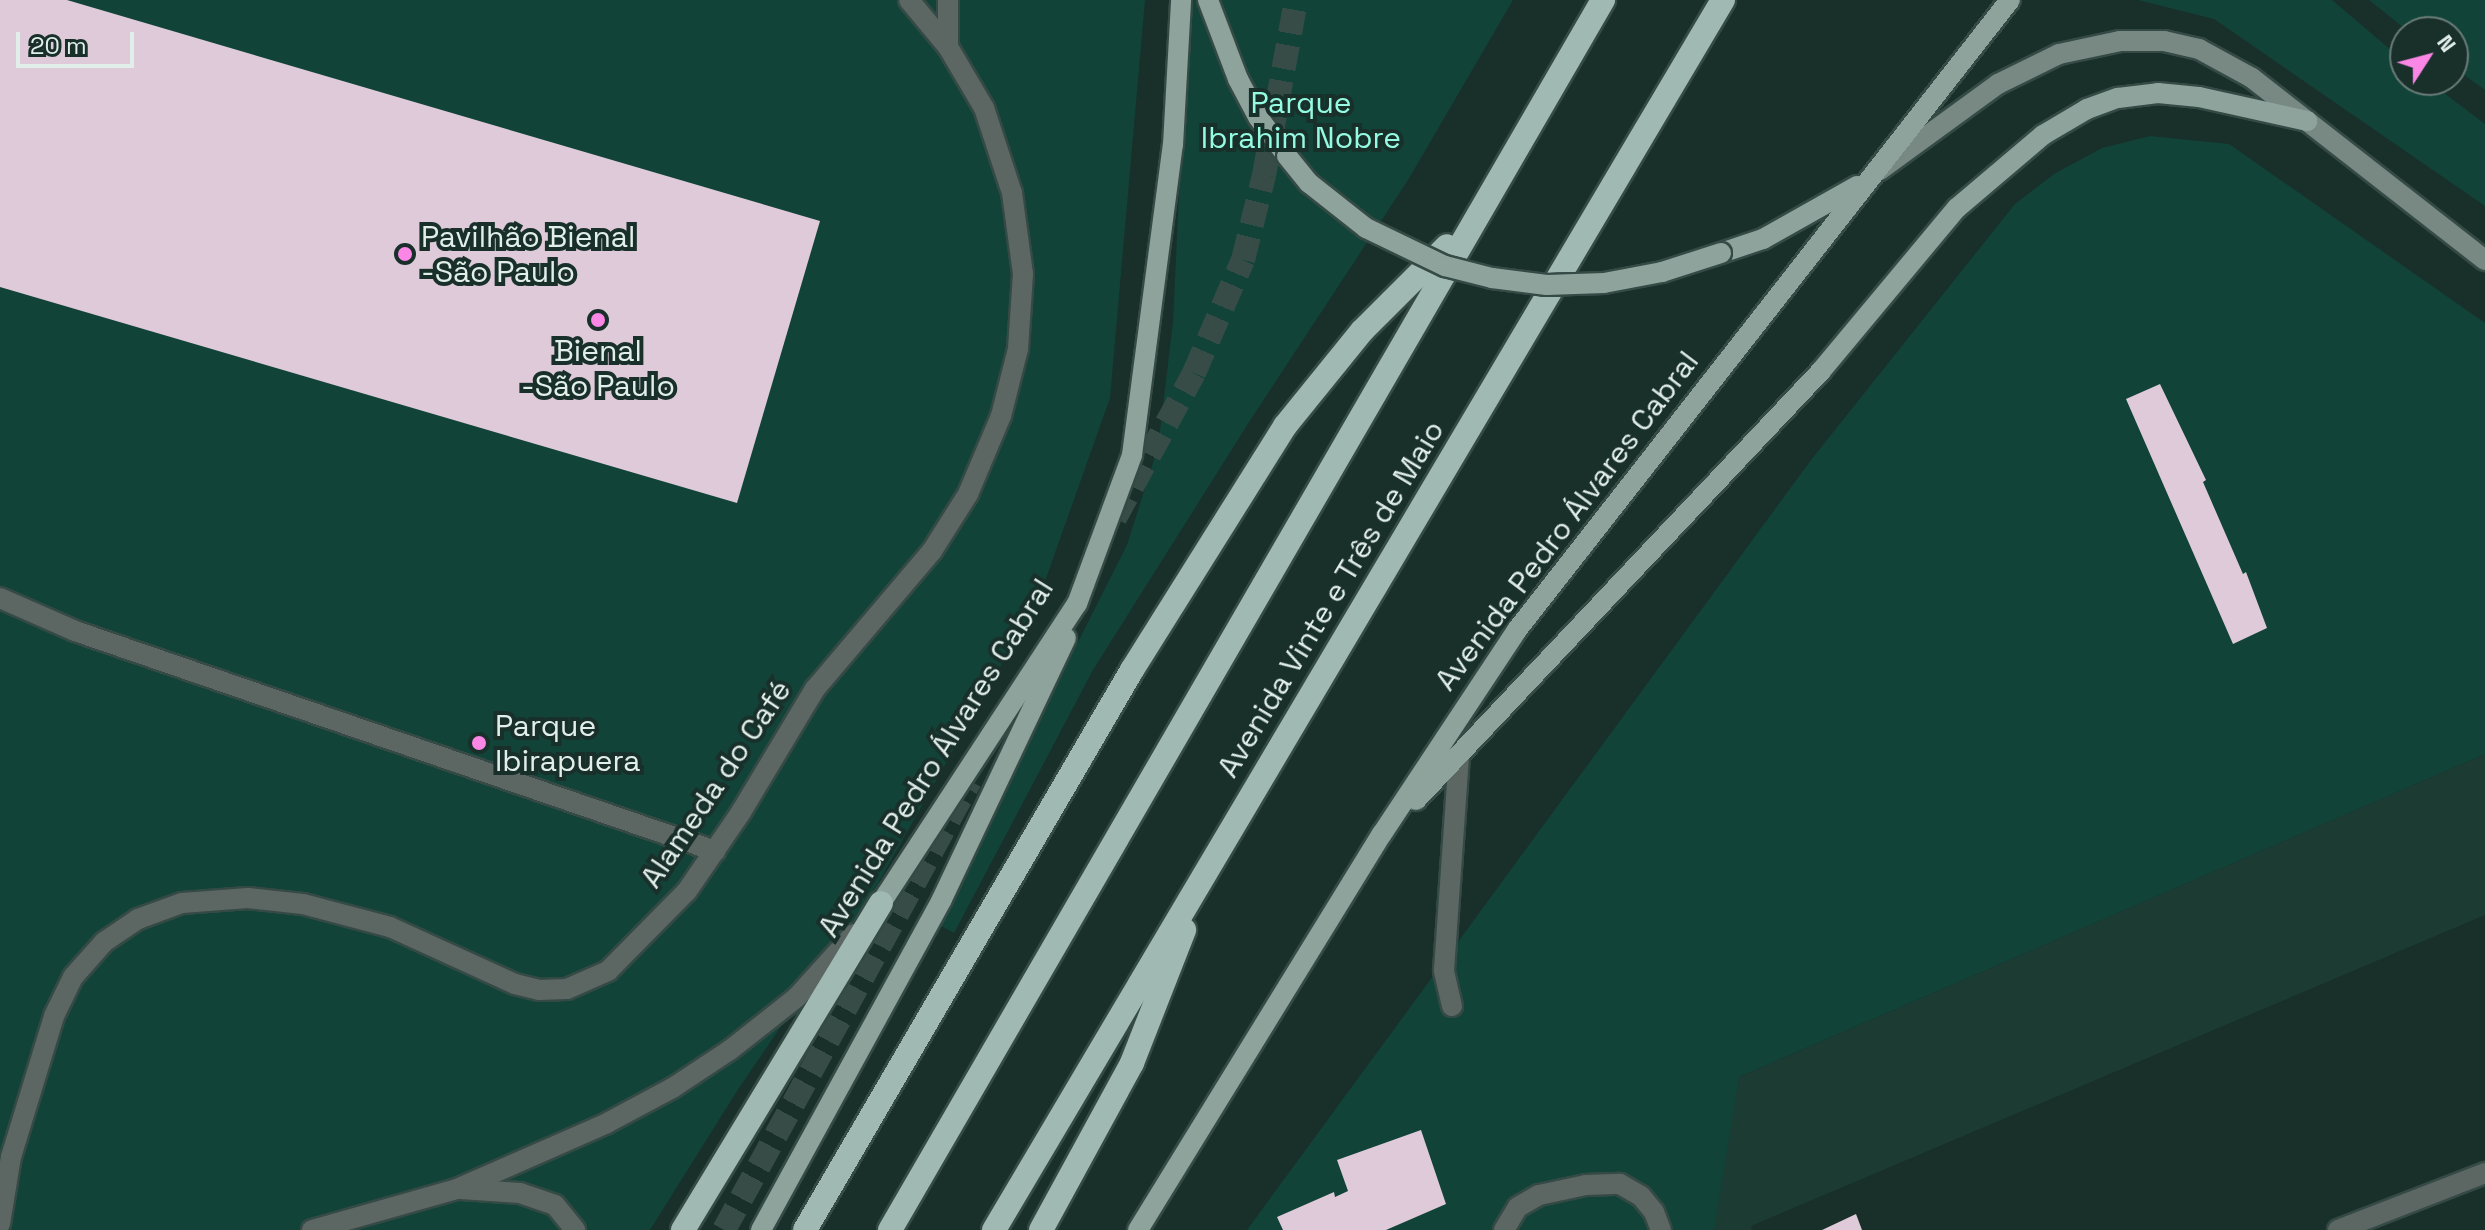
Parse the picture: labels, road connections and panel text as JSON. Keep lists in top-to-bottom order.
{
  "streets": {
    "highway": ["Avenida Pedro Álvares Cabral", "Avenida Vinte e Três de Maio"],
    "lane": ["Alameda do Café"]
  },
  "parks": ["Parque Ibrahim Nobre"],
  "places": ["Pavilhão Bienal -São Paulo", "Bienal -São Paulo", "Parque Ibirapuera"],
  "scale_bar": "20 m",
  "north": "top right"
}
